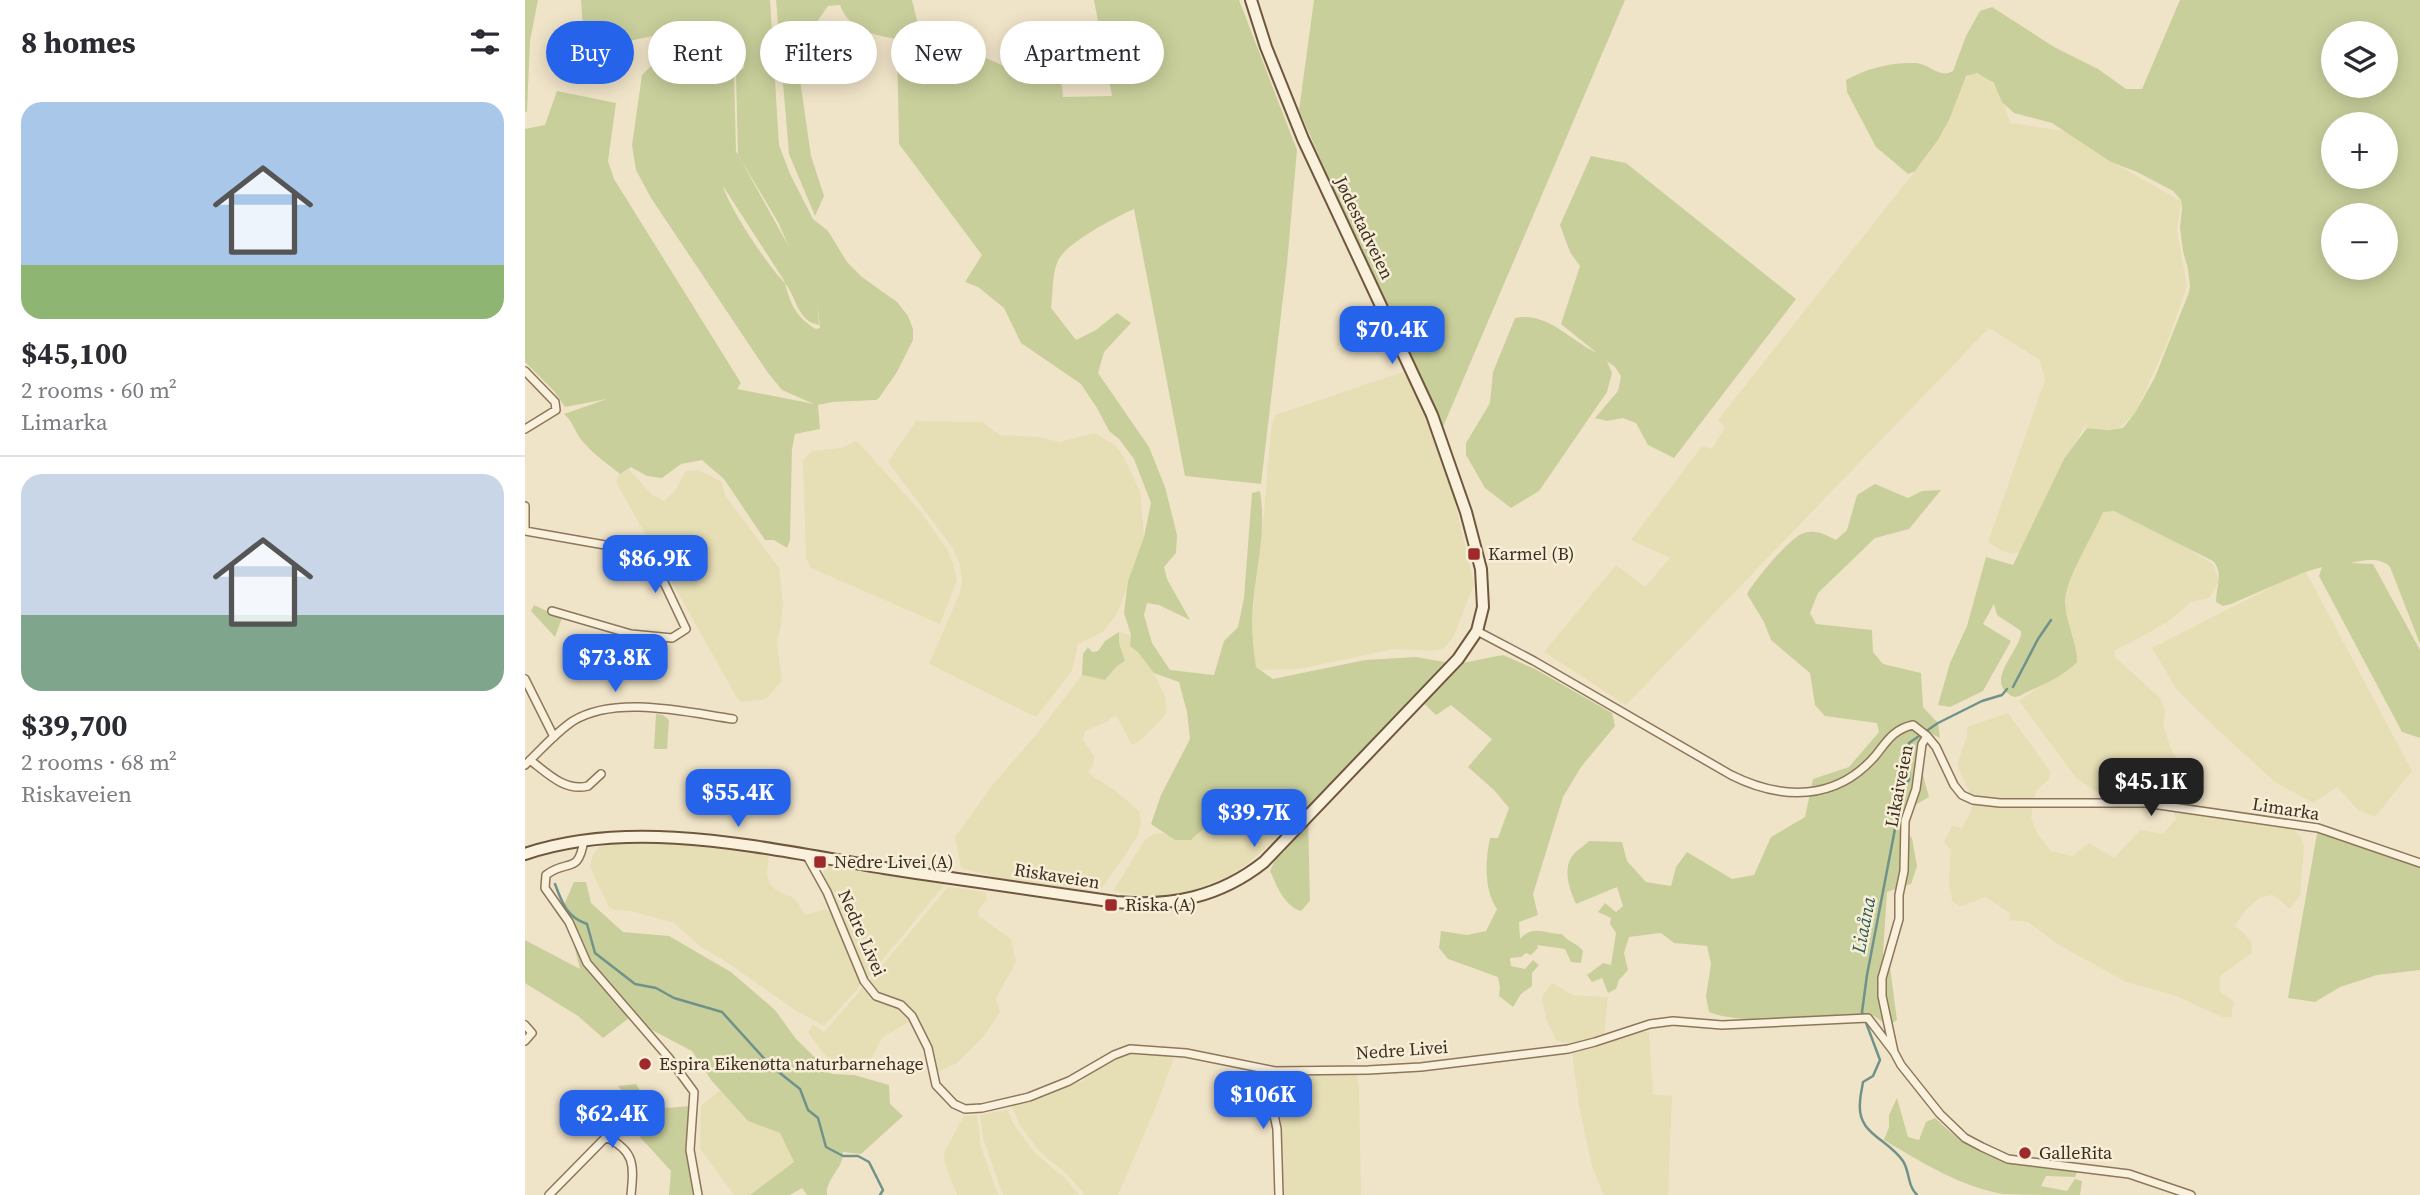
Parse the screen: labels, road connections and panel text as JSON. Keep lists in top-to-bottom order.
{
  "streets": {
    "main road": ["Jødestadveien", "Riskaveien"],
    "street": ["Likaiveien", "Limarka", "Nedre Livei"]
  },
  "crossings": [
    ["Jødestadveien", "Likaiveien"],
    ["Jødestadveien", "Riskaveien"],
    ["Likaiveien", "Limarka"],
    ["Likaiveien", "Riskaveien"],
    ["Likaiveien", "Nedre Livei"],
    ["Riskaveien", "Nedre Livei"]
  ],
  "water": ["Liaåna"],
  "places": {
    "transit": ["Karmel (B)", "Nedre Livei (A)", "Riska (A)"],
    "other": ["Espira Eikenøtta naturbarnehage", "GalleRita"]
  },
  "page": {
    "heading": "8 homes",
    "map_buttons": ["+", "−"],
    "chip": [
      "Buy",
      "Rent",
      "Filters",
      "New",
      "Apartment"
    ],
    "list": [
      {
        "name": "$45,100",
        "note": "2 rooms · 60 m² · Limarka"
      },
      {
        "name": "$39,700",
        "note": "2 rooms · 68 m² · Riskaveien"
      }
    ],
    "price": [
      "$70.4K",
      "$86.9K",
      "$73.8K",
      "$45.1K",
      "$55.4K",
      "$39.7K",
      "$106K",
      "$62.4K"
    ]
  }
}
